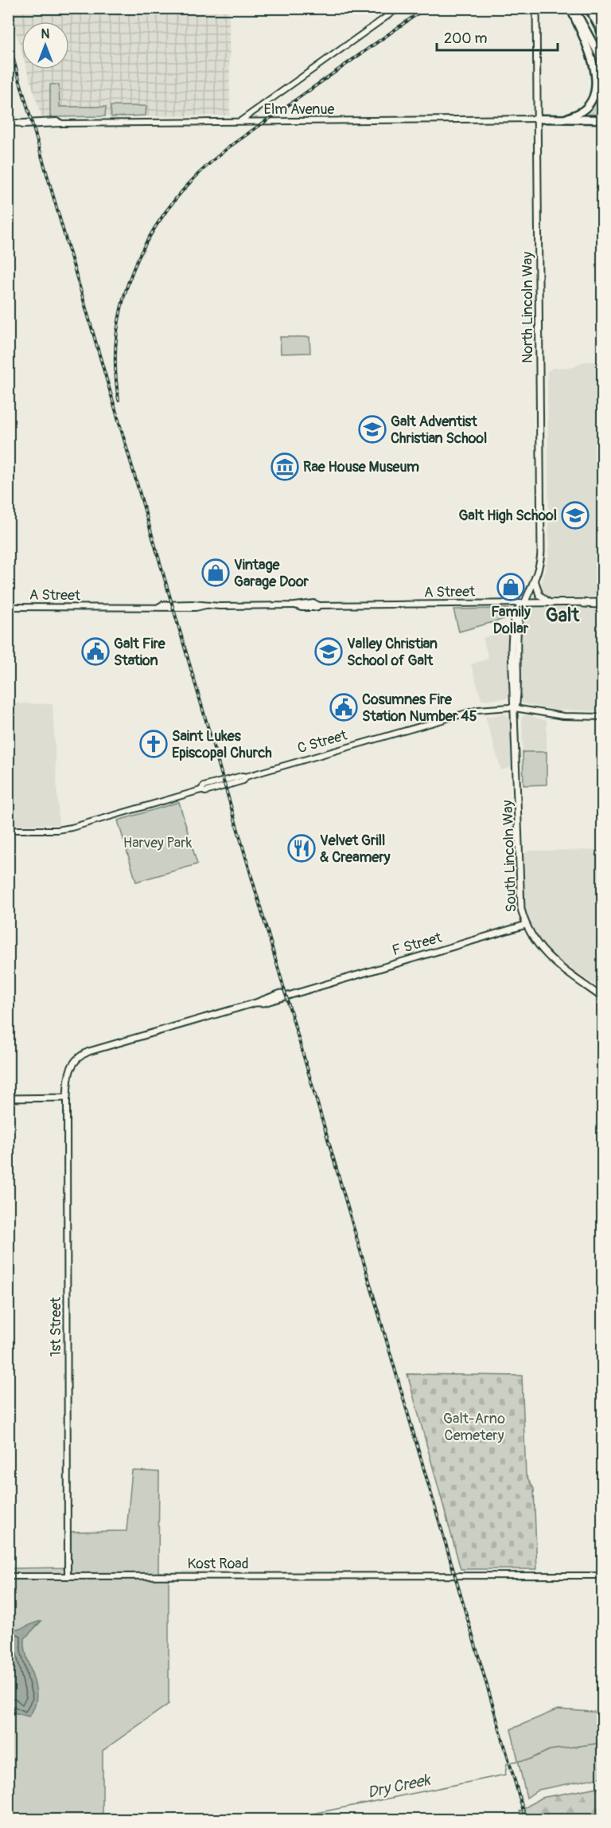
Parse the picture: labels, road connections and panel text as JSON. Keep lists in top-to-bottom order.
{
  "streets": {
    "main road": [
      "North Lincoln Way",
      "A Street",
      "South Lincoln Way",
      "F Street",
      "1st Street"
    ],
    "street": ["Elm Avenue", "C Street", "Kost Road"]
  },
  "crossings": [
    ["Elm Avenue", "North Lincoln Way"],
    ["North Lincoln Way", "A Street"],
    ["North Lincoln Way", "South Lincoln Way"],
    ["A Street", "South Lincoln Way"],
    ["C Street", "South Lincoln Way"],
    ["South Lincoln Way", "F Street"],
    ["F Street", "1st Street"],
    ["1st Street", "Kost Road"]
  ],
  "districts": ["Galt"],
  "water": ["Dry Creek"],
  "parks": ["Harvey Park", "Galt-Arno Cemetery"],
  "places": {
    "school or university": ["Galt Adventist Christian School", "Galt High School", "Valley Christian School of Galt"],
    "museum": ["Rae House Museum"],
    "shop": ["Vintage Garage Door", "Family Dollar"],
    "public building": ["Galt Fire Station", "Cosumnes Fire Station Number 45"],
    "church": ["Saint Lukes Episcopal Church"],
    "restaurant": ["Velvet Grill & Creamery"]
  },
  "scale_bar": "200 m",
  "north": "top"
}
